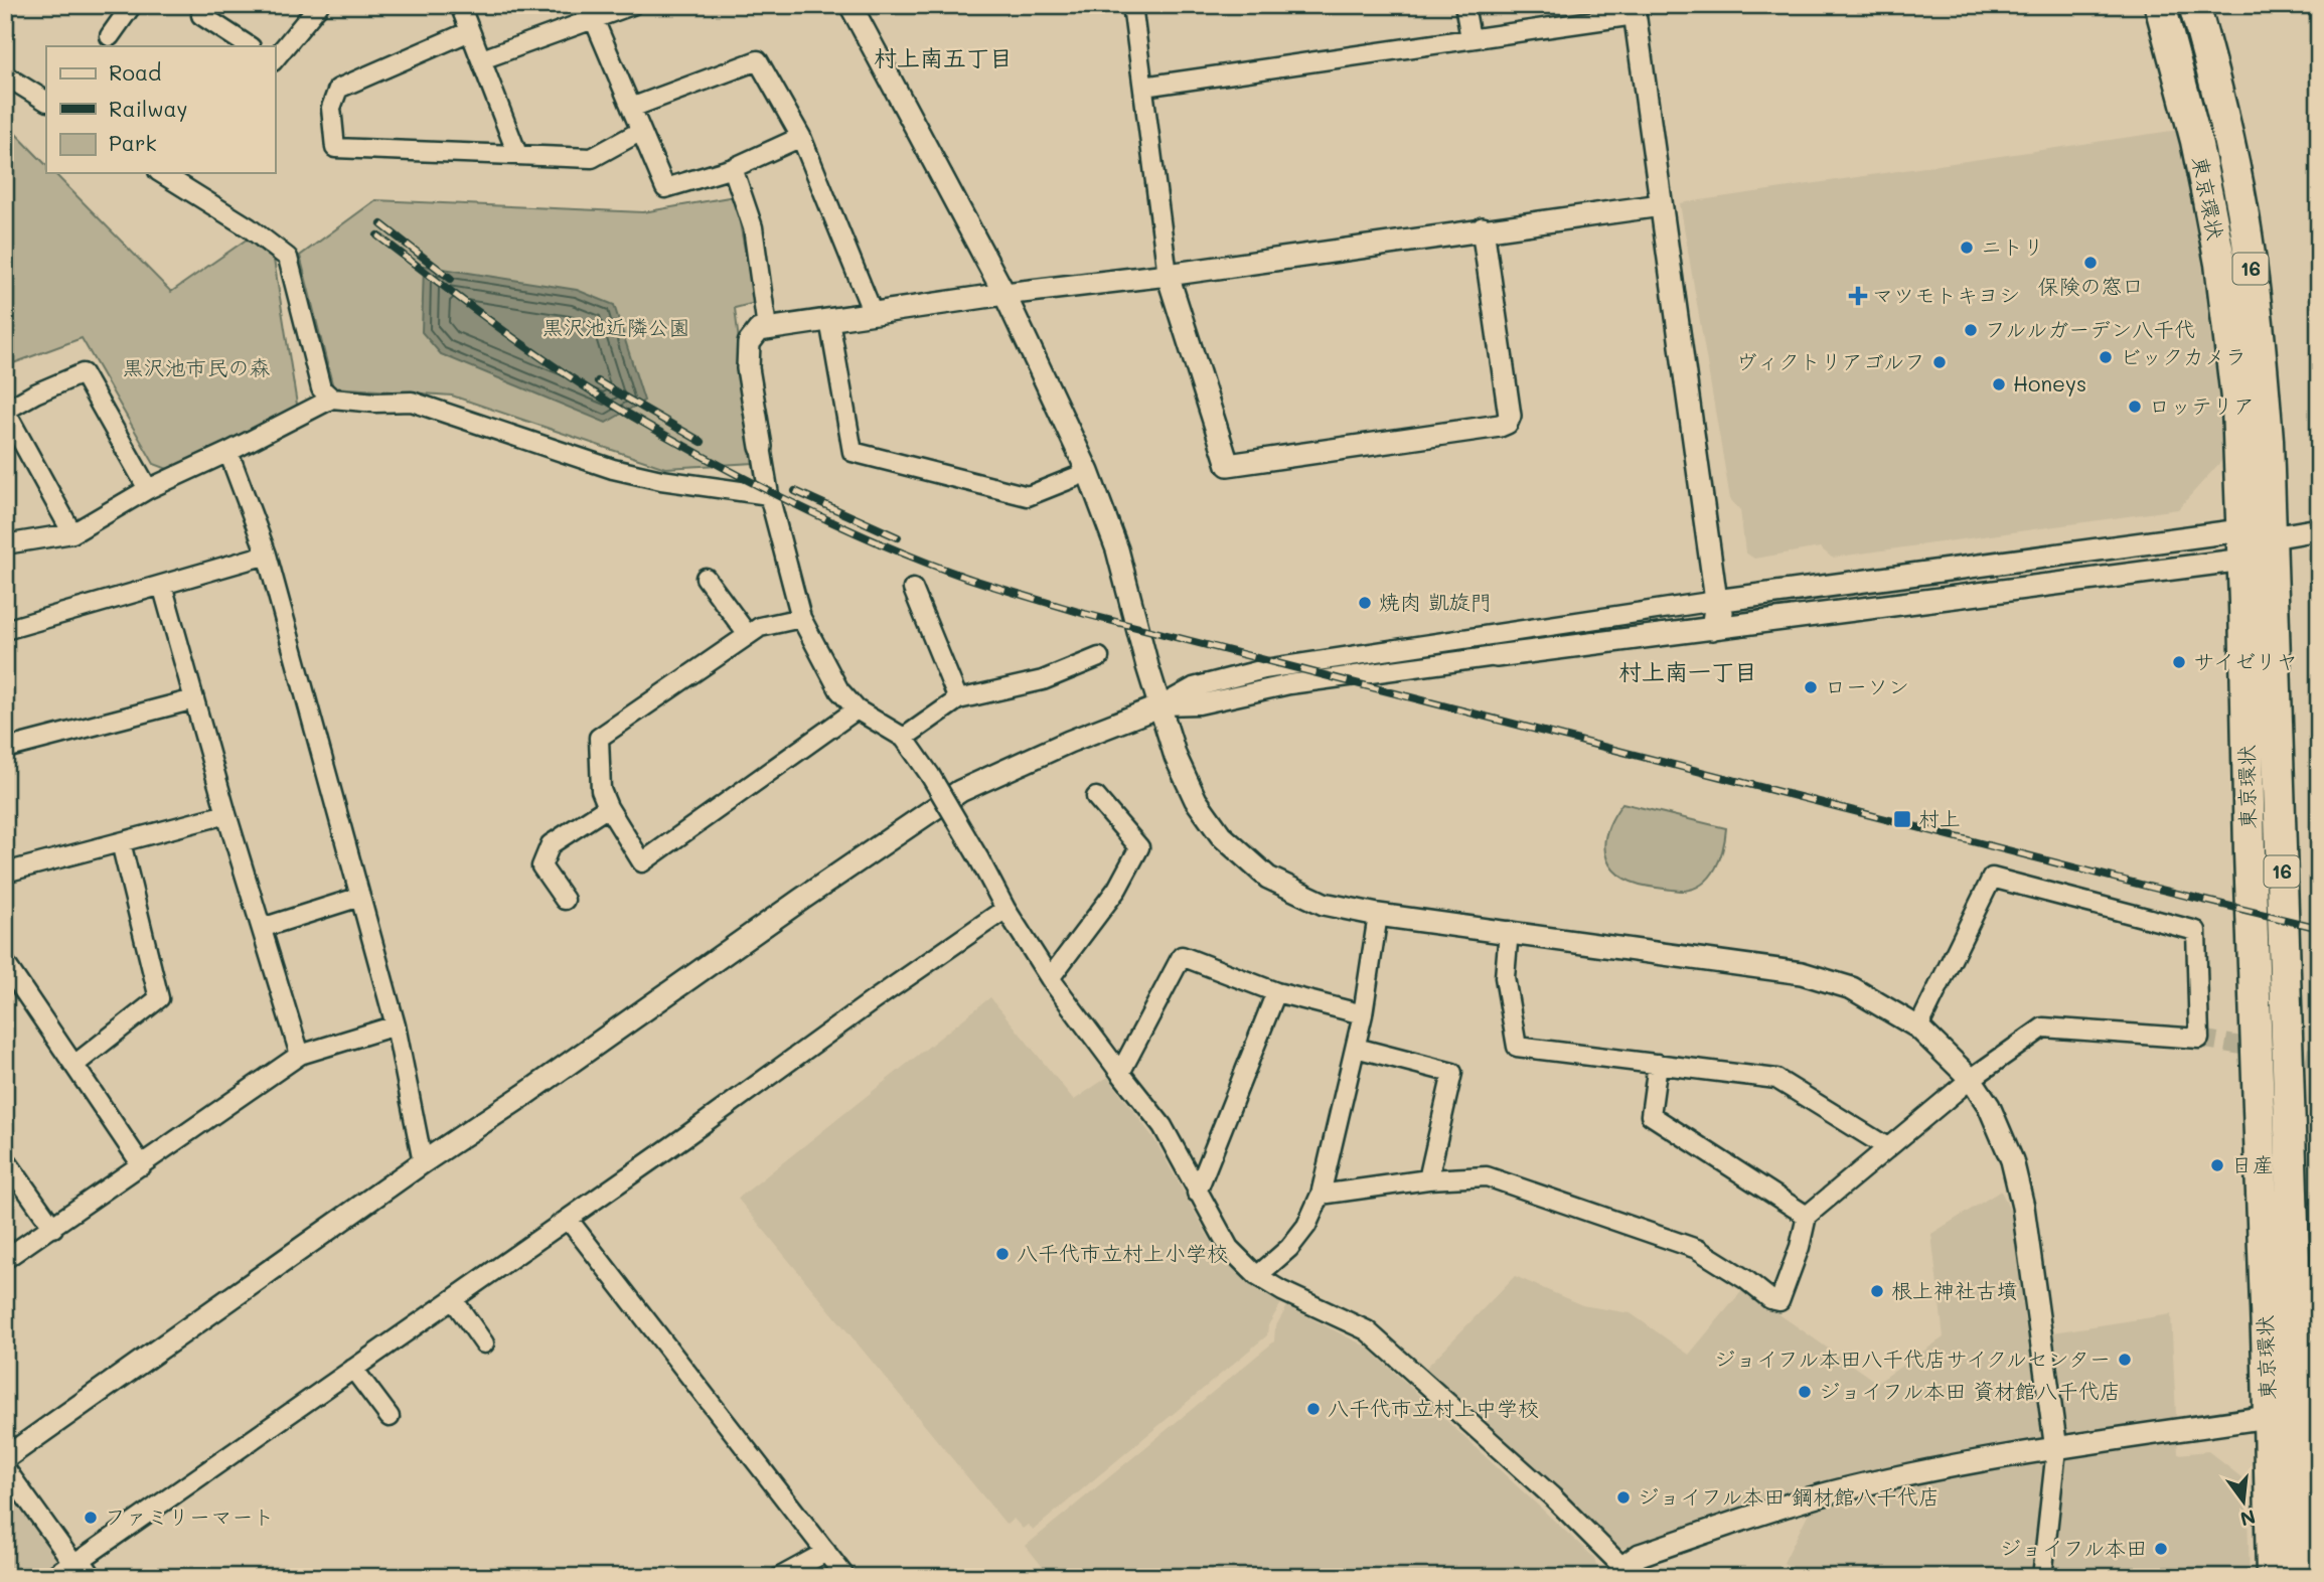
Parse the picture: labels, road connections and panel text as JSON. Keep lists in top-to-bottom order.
{
  "streets": {
    "highway": ["東京環状", "16"]
  },
  "districts": ["村上南五丁目", "村上南一丁目"],
  "parks": ["黒沢池近隣公園", "黒沢池市民の森"],
  "places": {
    "other": [
      "ニトリ",
      "保険の窓口",
      "フルルガーデン八千代",
      "ビックカメラ",
      "ヴィクトリアゴルフ",
      "Honeys",
      "ロッテリア",
      "焼肉 凱旋門",
      "サイゼリヤ",
      "ローソン",
      "日産",
      "八千代市立村上小学校",
      "根上神社古墳",
      "ジョイフル本田八千代店サイクルセンター",
      "ジョイフル本田 資材館八千代店",
      "八千代市立村上中学校",
      "ジョイフル本田 鋼材館八千代店",
      "ファミリーマート",
      "ジョイフル本田"
    ],
    "health": ["マツモトキヨシ"],
    "transit": ["村上"]
  },
  "legend": ["Road", "Railway", "Park"],
  "north": "bottom"
}
